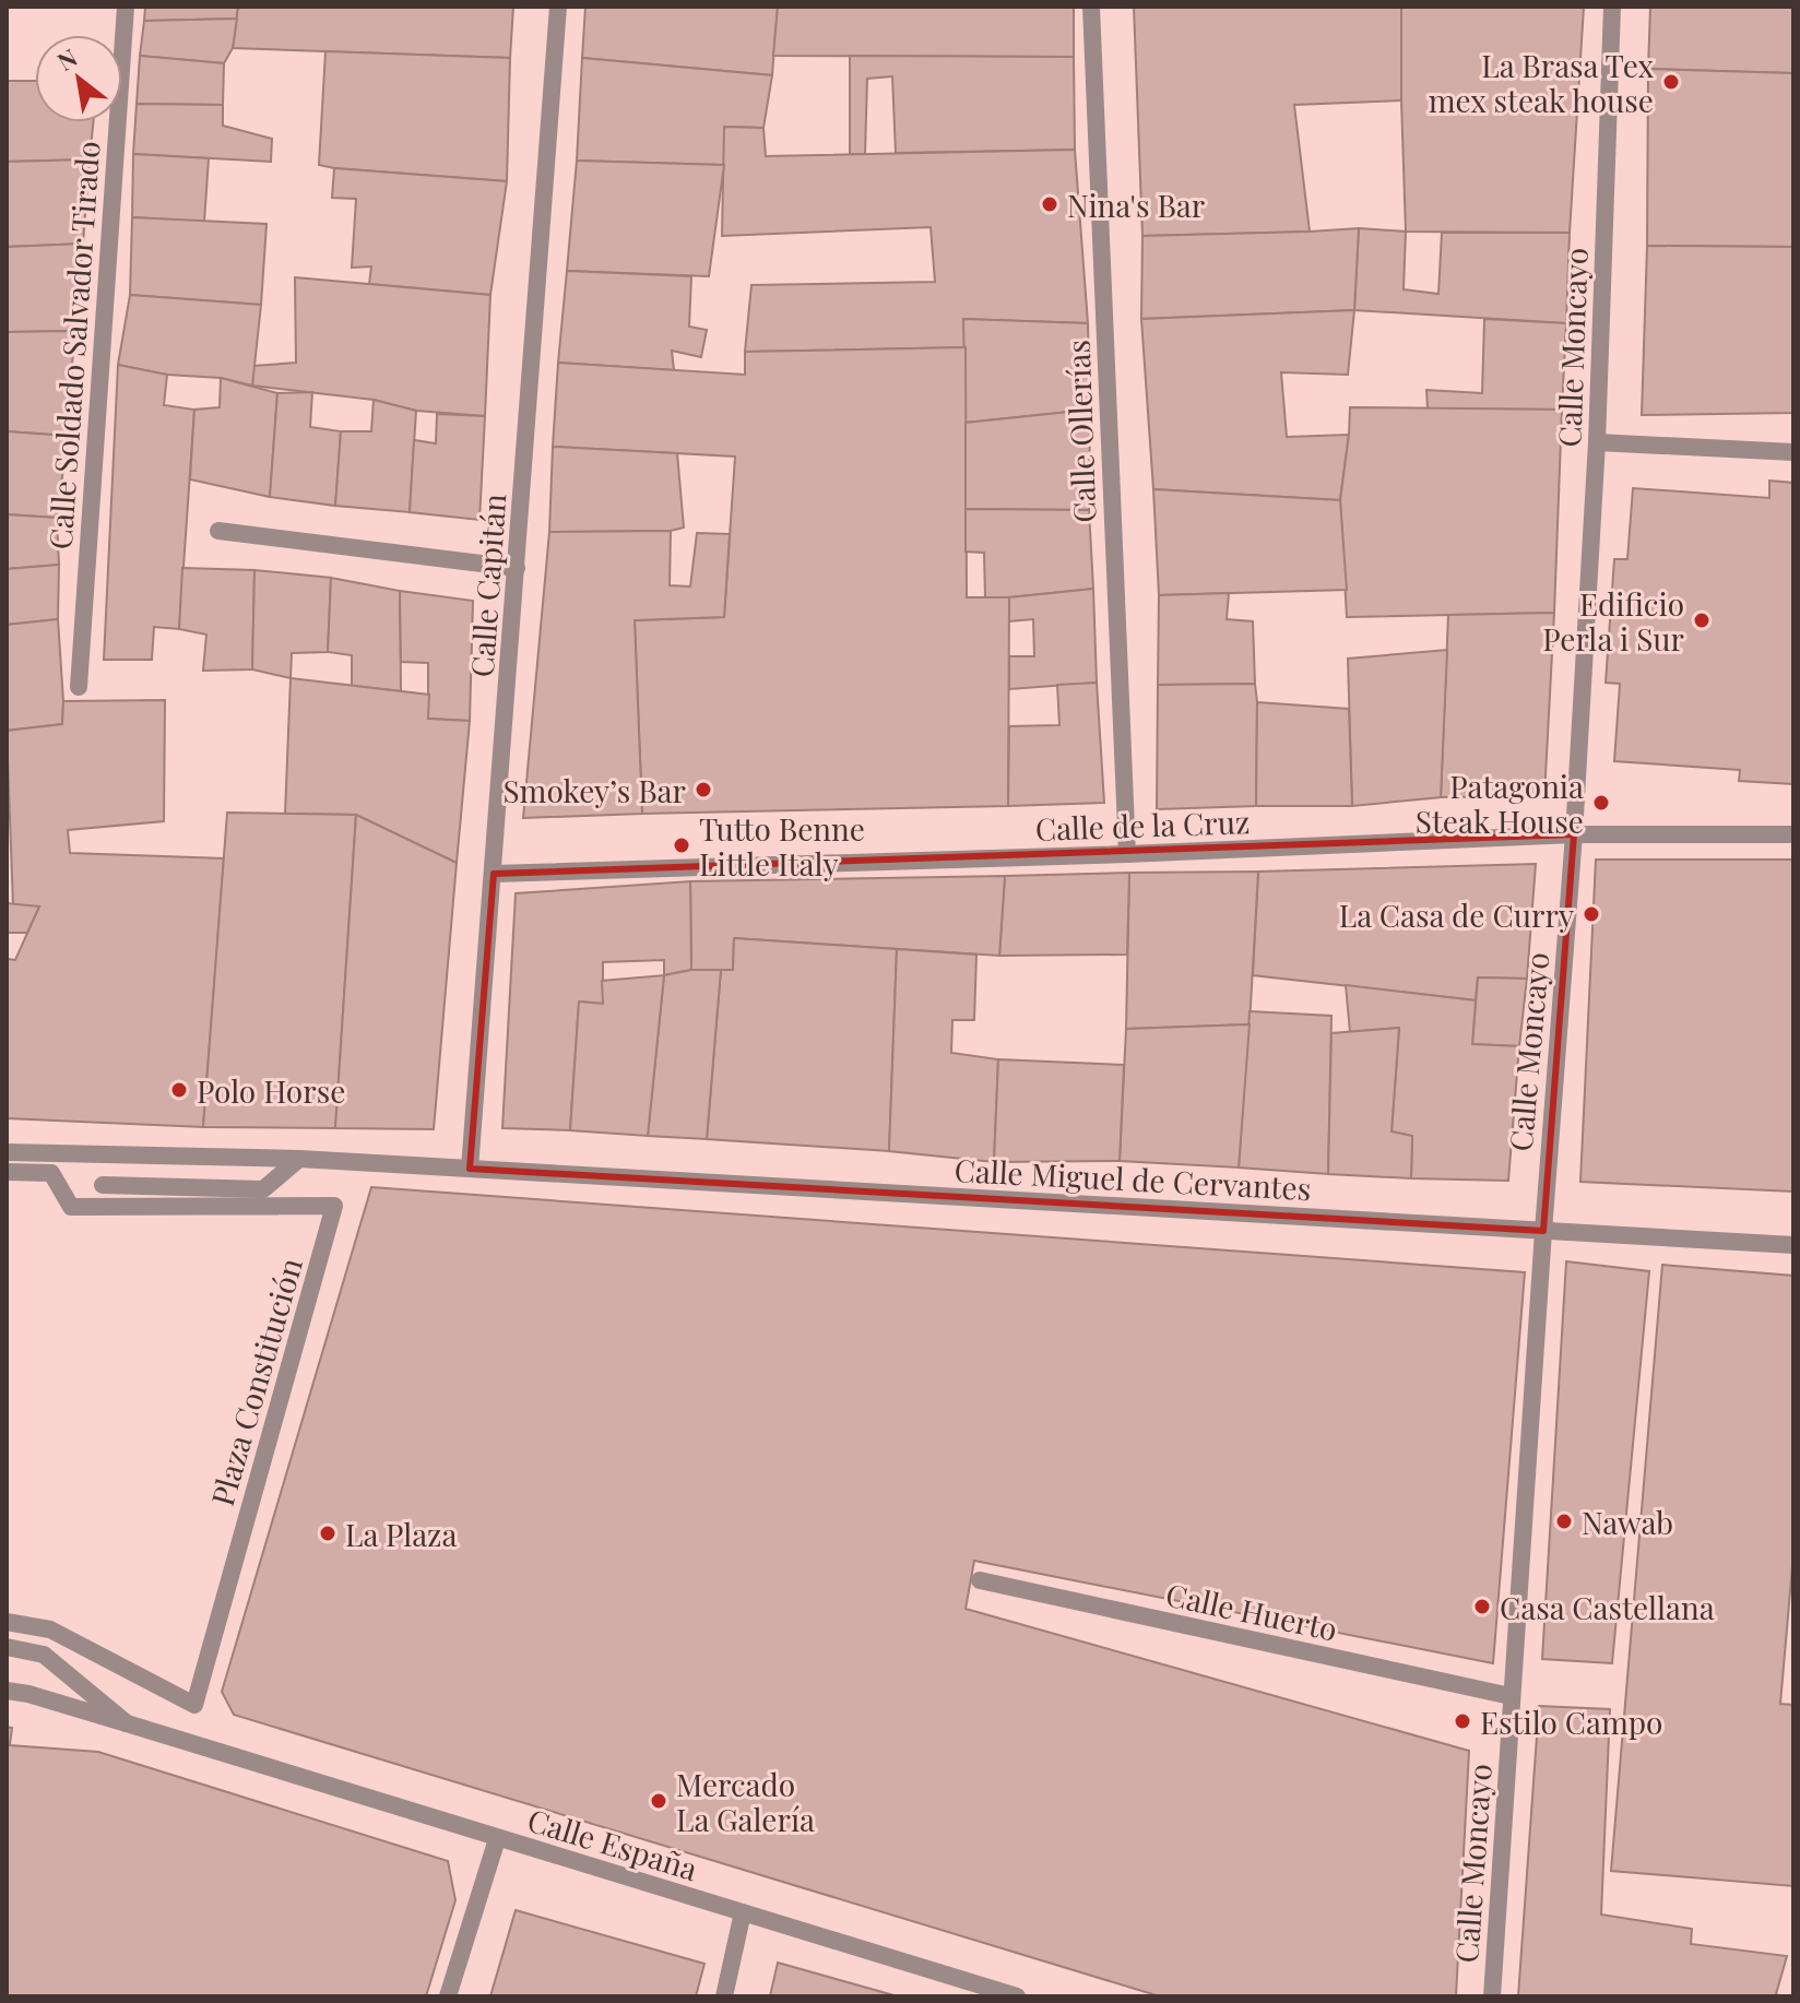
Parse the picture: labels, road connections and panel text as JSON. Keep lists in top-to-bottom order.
{
  "streets": {
    "street": [
      "Calle Soldado Salvador Tirado",
      "Calle Moncayo",
      "Calle Ollerías",
      "Calle Capitán",
      "Calle de la Cruz",
      "Calle Miguel de Cervantes",
      "Plaza Constitución",
      "Calle Huerto",
      "Calle España"
    ]
  },
  "crossings": [
    ["Calle Moncayo", "Calle de la Cruz"],
    ["Calle Moncayo", "Calle Miguel de Cervantes"],
    ["Calle Moncayo", "Calle Huerto"],
    ["Calle Ollerías", "Calle de la Cruz"],
    ["Calle Capitán", "Calle de la Cruz"],
    ["Calle Capitán", "Calle Miguel de Cervantes"]
  ],
  "places": [
    "La Brasa Tex mex steak house",
    "Nina's Bar",
    "Edificio Perla i Sur",
    "Smokey’s Bar",
    "Patagonia Steak House",
    "Tutto Benne Little Italy",
    "La Casa de Curry",
    "Polo Horse",
    "Nawab",
    "La Plaza",
    "Casa Castellana",
    "Estilo Campo",
    "Mercado La Galería"
  ],
  "north": "top left"
}
